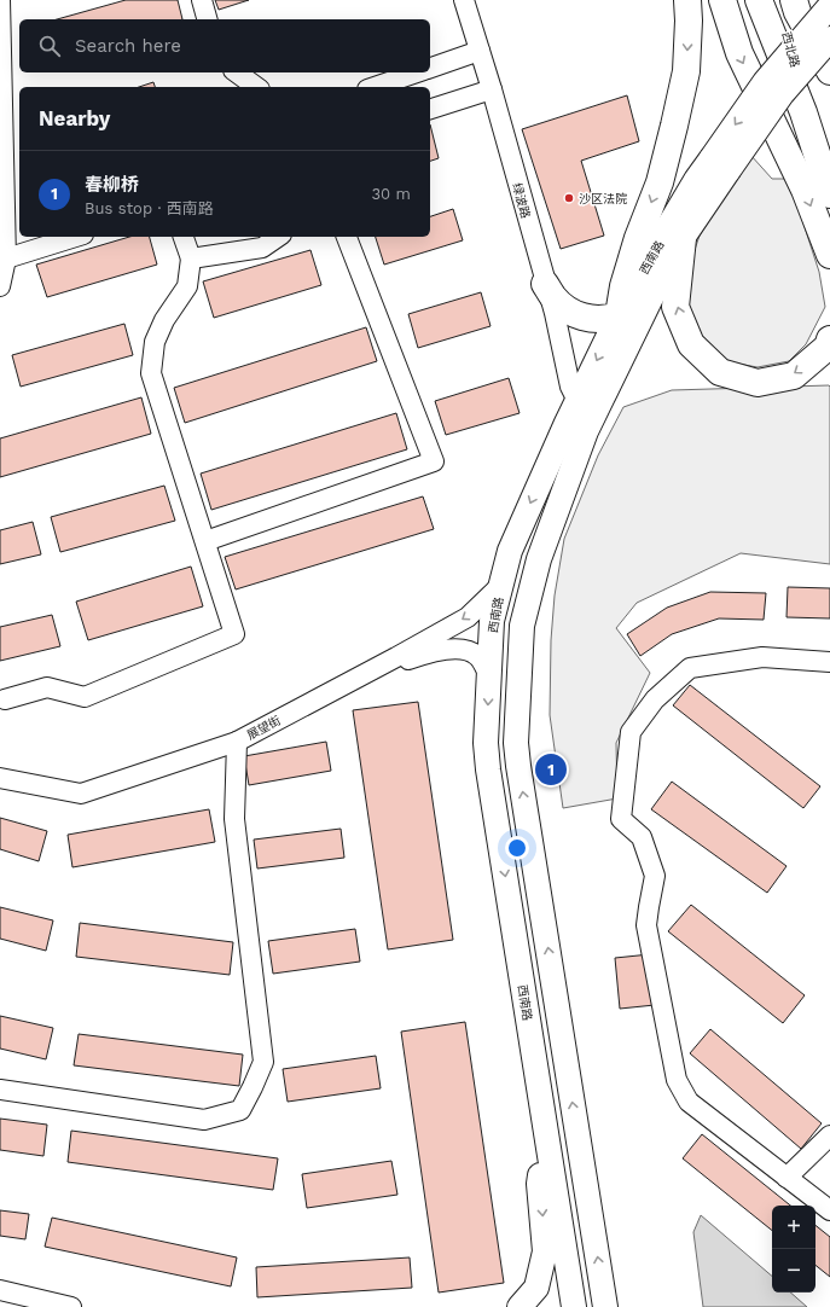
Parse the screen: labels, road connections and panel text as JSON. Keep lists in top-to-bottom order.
{
  "streets": {
    "highway": ["西北路"],
    "main road": ["西南路"],
    "street": ["绿波路", "展望街"]
  },
  "crossings": [
    ["绿波路", "西南路"],
    ["西南路", "展望街"]
  ],
  "places": ["沙区法院"],
  "page": {
    "search": "Search here",
    "heading": "Nearby",
    "list": [
      {
        "mark": "1",
        "name": "春柳桥",
        "note": "Bus stop · 西南路",
        "value": "30 m"
      }
    ],
    "pins": "1",
    "map_buttons": ["+", "−"]
  }
}
